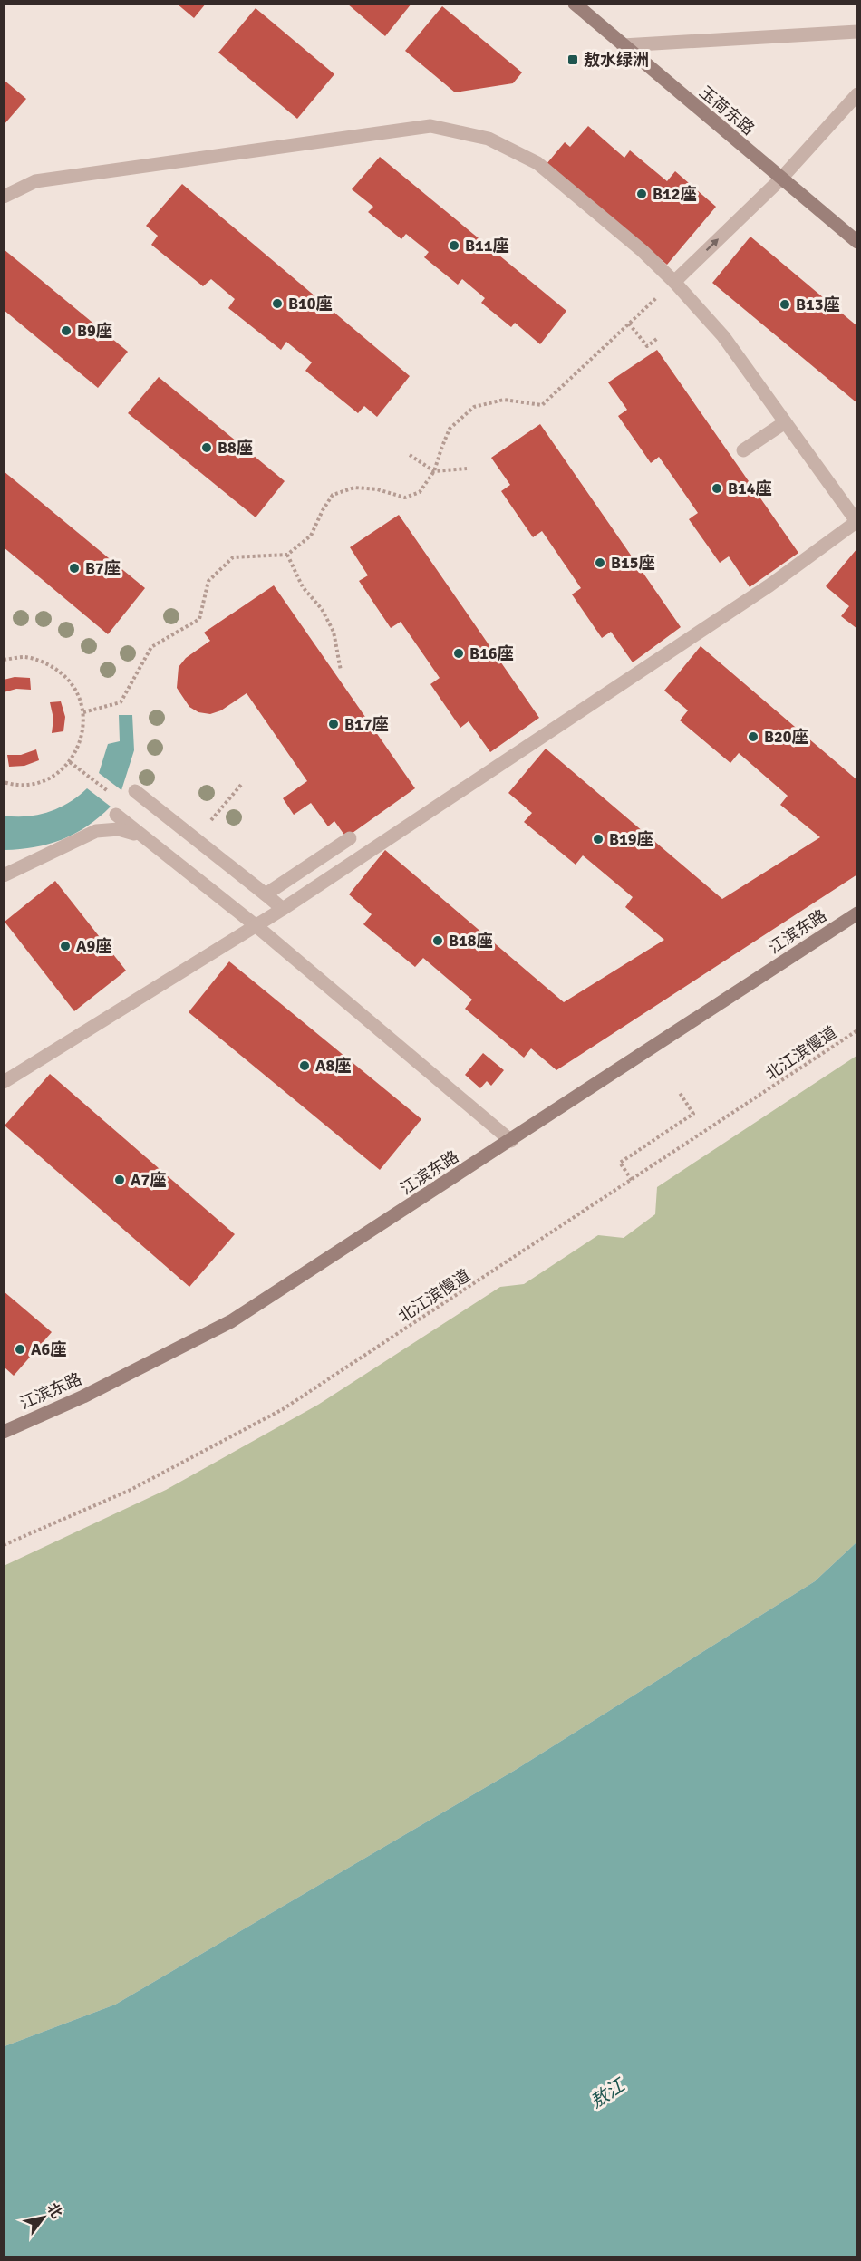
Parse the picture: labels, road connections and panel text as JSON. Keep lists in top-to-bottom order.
{
  "streets": {
    "main road": ["玉荷东路", "江滨东路"],
    "path": ["北江滨慢道"]
  },
  "water": ["敖江"],
  "places": {
    "transit": ["敖水绿洲"],
    "other": [
      "B12座",
      "B11座",
      "B10座",
      "B13座",
      "B9座",
      "B8座",
      "B14座",
      "B15座",
      "B7座",
      "B16座",
      "B17座",
      "B20座",
      "B19座",
      "B18座",
      "A9座",
      "A8座",
      "A7座",
      "A6座"
    ]
  },
  "north": "top right"
}
